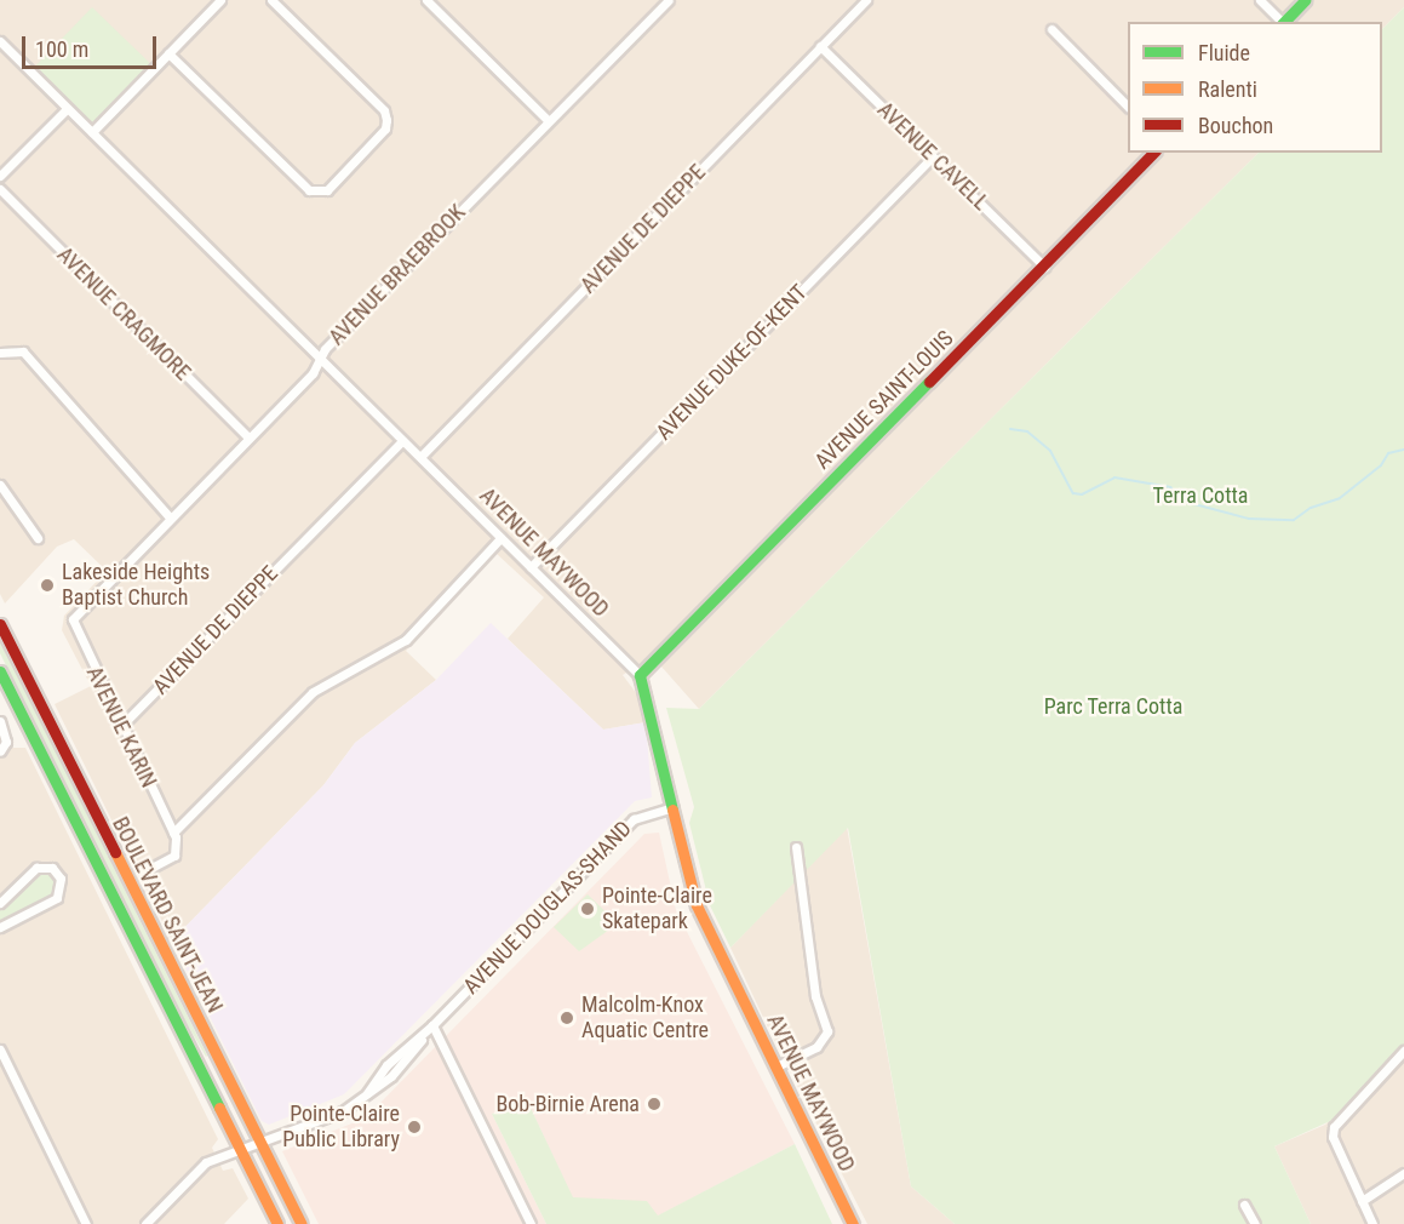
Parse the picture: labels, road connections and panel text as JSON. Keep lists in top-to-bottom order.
{
  "streets": {
    "street": [
      "AVENUE CAVELL",
      "AVENUE DE DIEPPE",
      "AVENUE BRAEBROOK",
      "AVENUE CRAGMORE",
      "AVENUE DUKE-OF-KENT",
      "AVENUE SAINT-LOUIS",
      "AVENUE MAYWOOD",
      "AVENUE KARIN",
      "AVENUE DOUGLAS-SHAND",
      "BOULEVARD SAINT-JEAN"
    ]
  },
  "crossings": [
    ["AVENUE CAVELL", "AVENUE DE DIEPPE"],
    ["AVENUE CAVELL", "AVENUE DUKE-OF-KENT"],
    ["AVENUE CAVELL", "AVENUE SAINT-LOUIS"],
    ["AVENUE DE DIEPPE", "AVENUE MAYWOOD"],
    ["AVENUE DE DIEPPE", "AVENUE KARIN"],
    ["AVENUE BRAEBROOK", "AVENUE CRAGMORE"],
    ["AVENUE BRAEBROOK", "AVENUE MAYWOOD"],
    ["AVENUE BRAEBROOK", "AVENUE KARIN"],
    ["AVENUE DUKE-OF-KENT", "AVENUE MAYWOOD"],
    ["AVENUE SAINT-LOUIS", "AVENUE MAYWOOD"],
    ["AVENUE MAYWOOD", "AVENUE DOUGLAS-SHAND"],
    ["AVENUE DOUGLAS-SHAND", "BOULEVARD SAINT-JEAN"]
  ],
  "parks": ["Terra Cotta", "Parc Terra Cotta"],
  "places": [
    "Lakeside Heights Baptist Church",
    "Pointe-Claire Skatepark",
    "Malcolm-Knox Aquatic Centre",
    "Bob-Birnie Arena",
    "Pointe-Claire Public Library"
  ],
  "legend": ["Fluide", "Ralenti", "Bouchon"],
  "scale_bar": "100 m"
}
